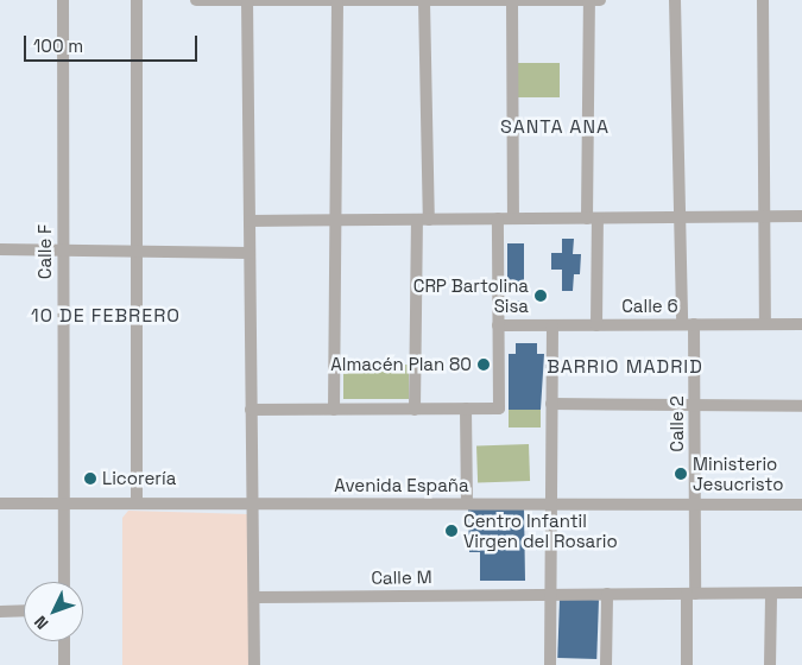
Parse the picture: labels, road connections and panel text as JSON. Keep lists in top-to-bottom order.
{
  "streets": {
    "street": [
      "Calle F",
      "Calle 6",
      "Calle 2",
      "Avenida España",
      "Calle M"
    ]
  },
  "crossings": [
    ["Calle F", "Avenida España"],
    ["Calle 6", "Calle 2"],
    ["Calle 2", "Avenida España"],
    ["Calle 2", "Calle M"]
  ],
  "districts": ["SANTA ANA", "10 DE FEBRERO", "BARRIO MADRID"],
  "places": [
    "CRP Bartolina Sisa",
    "Almacén Plan 80",
    "Ministerio Jesucristo",
    "Licorería",
    "Centro Infantil Virgen del Rosario"
  ],
  "scale_bar": "100 m",
  "north": "bottom left"
}
